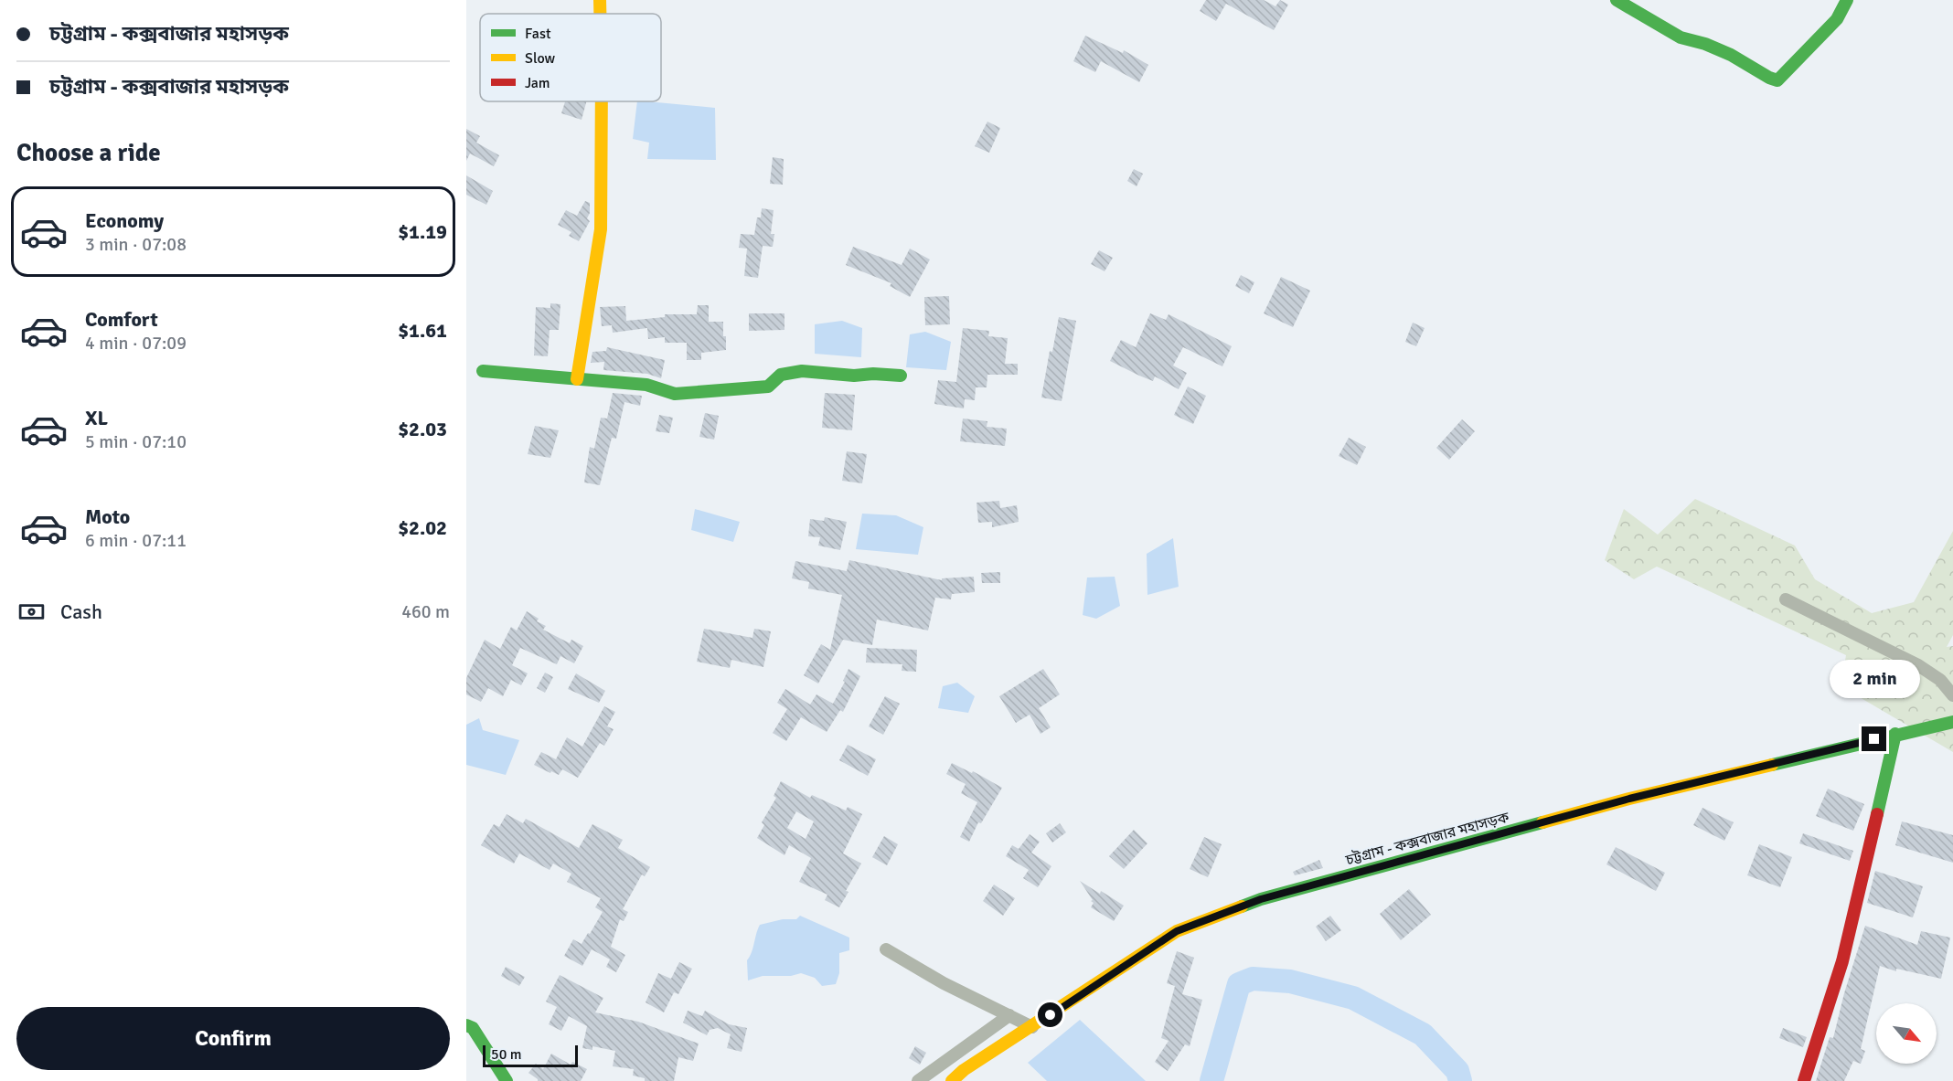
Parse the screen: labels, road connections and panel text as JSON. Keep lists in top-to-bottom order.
{
  "streets": {
    "main road": ["চট্টগ্রাম - কক্সবাজার মহাসড়ক"]
  },
  "legend": ["Fast", "Slow", "Jam"],
  "scale_bar": "50 m",
  "north": "bottom right",
  "page": {
    "banner": ["চট্টগ্রাম - কক্সবাজার মহাসড়ক", "চট্টগ্রাম - কক্সবাজার মহাসড়ক"],
    "heading": "Choose a ride",
    "list": [
      {
        "name": "Economy",
        "note": "3 min · 07:08",
        "value": "$1.19"
      },
      {
        "name": "Comfort",
        "note": "4 min · 07:09",
        "value": "$1.61"
      },
      {
        "name": "XL",
        "note": "5 min · 07:10",
        "value": "$2.03"
      },
      {
        "name": "Moto",
        "note": "6 min · 07:11",
        "value": "$2.02"
      }
    ],
    "pay": ["Cash", "460 m"],
    "bubble": "2 min",
    "buttons": "Confirm",
    "scale": "50 m"
  }
}
